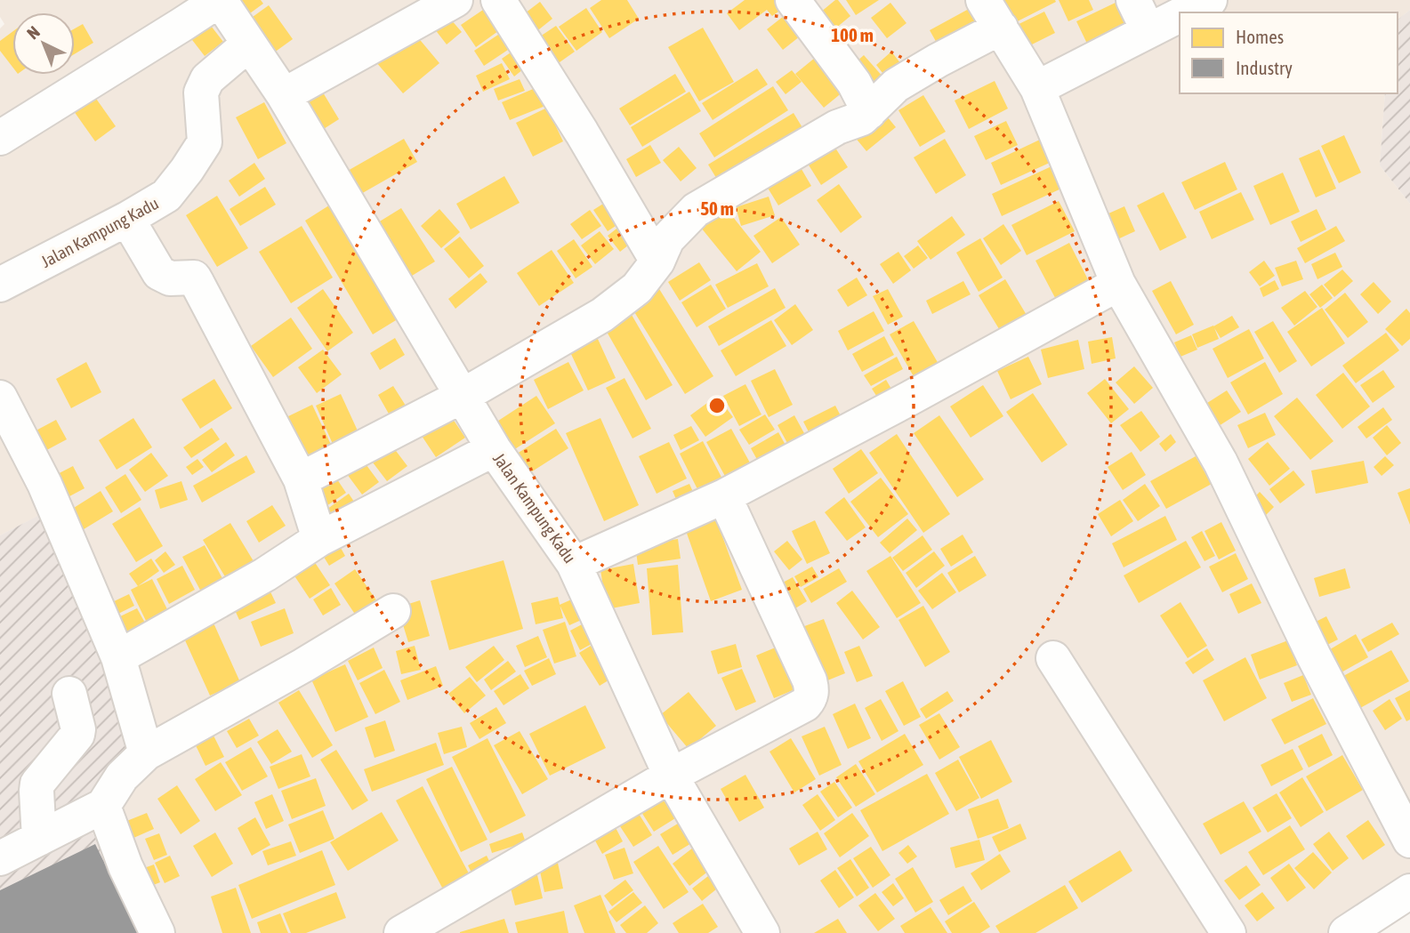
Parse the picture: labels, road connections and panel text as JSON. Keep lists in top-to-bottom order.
{
  "streets": {
    "street": ["Jalan Kampung Kadu"]
  },
  "legend": ["Homes", "Industry"],
  "north": "top left",
  "rings": ["100 m", "50 m"]
}
